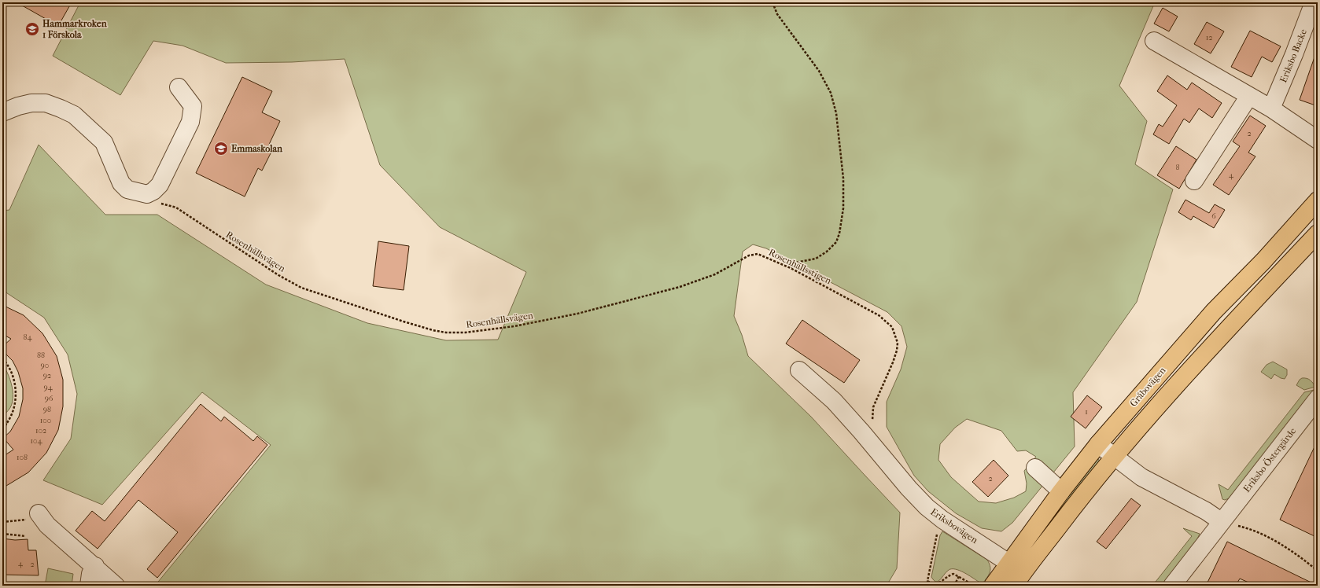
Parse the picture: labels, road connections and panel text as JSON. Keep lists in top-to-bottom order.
{
  "streets": {
    "main road": ["Gråbovägen"],
    "street": ["Eriksbo Backe", "Eriksbo Östergärde", "Eriksbovägen"],
    "path": ["Rosenhällsvägen", "Rosenhällsstigen"]
  },
  "crossings": [
    ["Rosenhällsvägen", "Rosenhällsstigen"],
    ["Rosenhällsstigen", "Eriksbovägen"],
    ["Gråbovägen", "Eriksbovägen"]
  ],
  "places": {
    "school or university": ["Hammarkroken 1 Förskola", "Emmaskolan"]
  },
  "house_numbers": [
    "12",
    "2",
    "8",
    "4",
    "6",
    "84",
    "88",
    "90",
    "92",
    "94",
    "96",
    "98",
    "1",
    "100",
    "102",
    "104",
    "108",
    "2",
    "4",
    "2"
  ]
}
